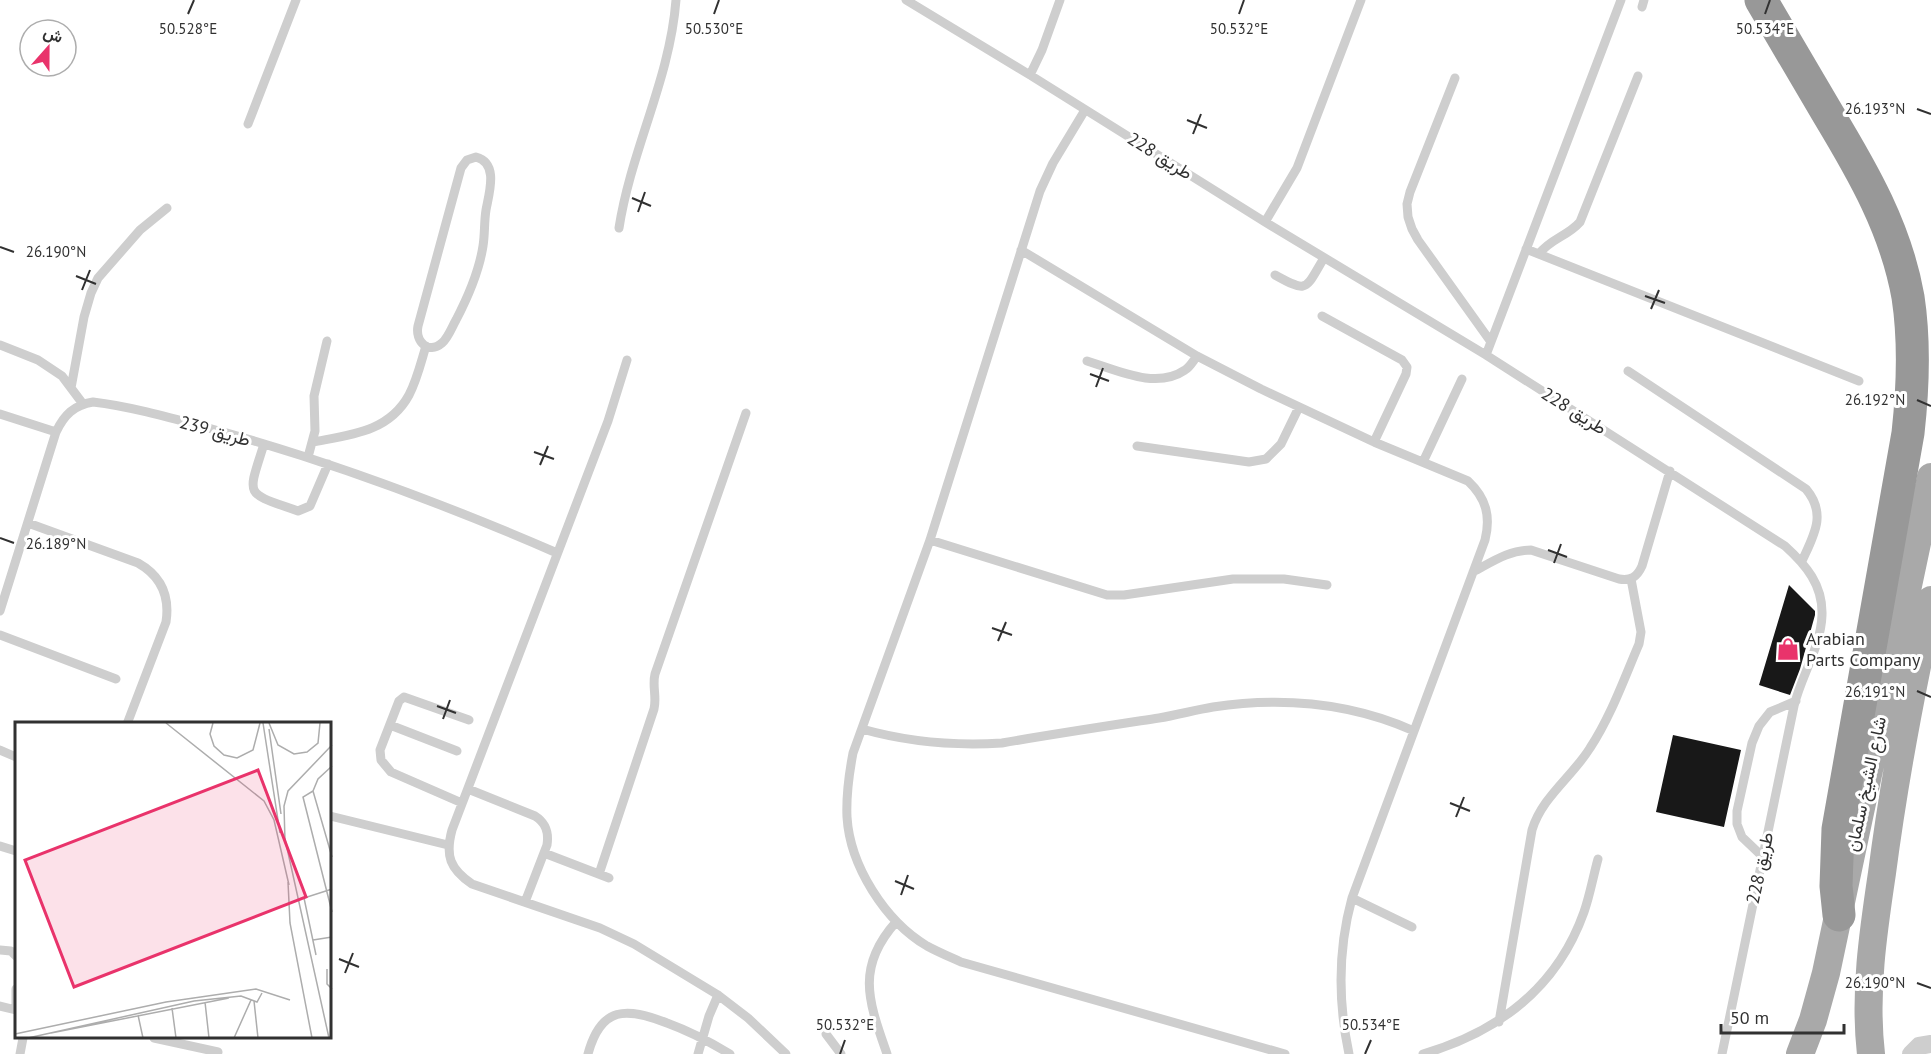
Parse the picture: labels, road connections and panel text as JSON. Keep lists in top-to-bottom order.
{
  "streets": {
    "main road": ["شارع الشيخ سلمان"],
    "lane": ["طريق 228", "طريق 239"]
  },
  "places": {
    "shop": ["Arabian Parts Company"]
  },
  "scale_bar": "50 m",
  "north": "top",
  "coordinates": [
    "50.528°E",
    "50.530°E",
    "50.532°E",
    "50.534°E",
    "26.193°N",
    "26.190°N",
    "26.192°N",
    "26.189°N",
    "26.191°N"
  ]
}
